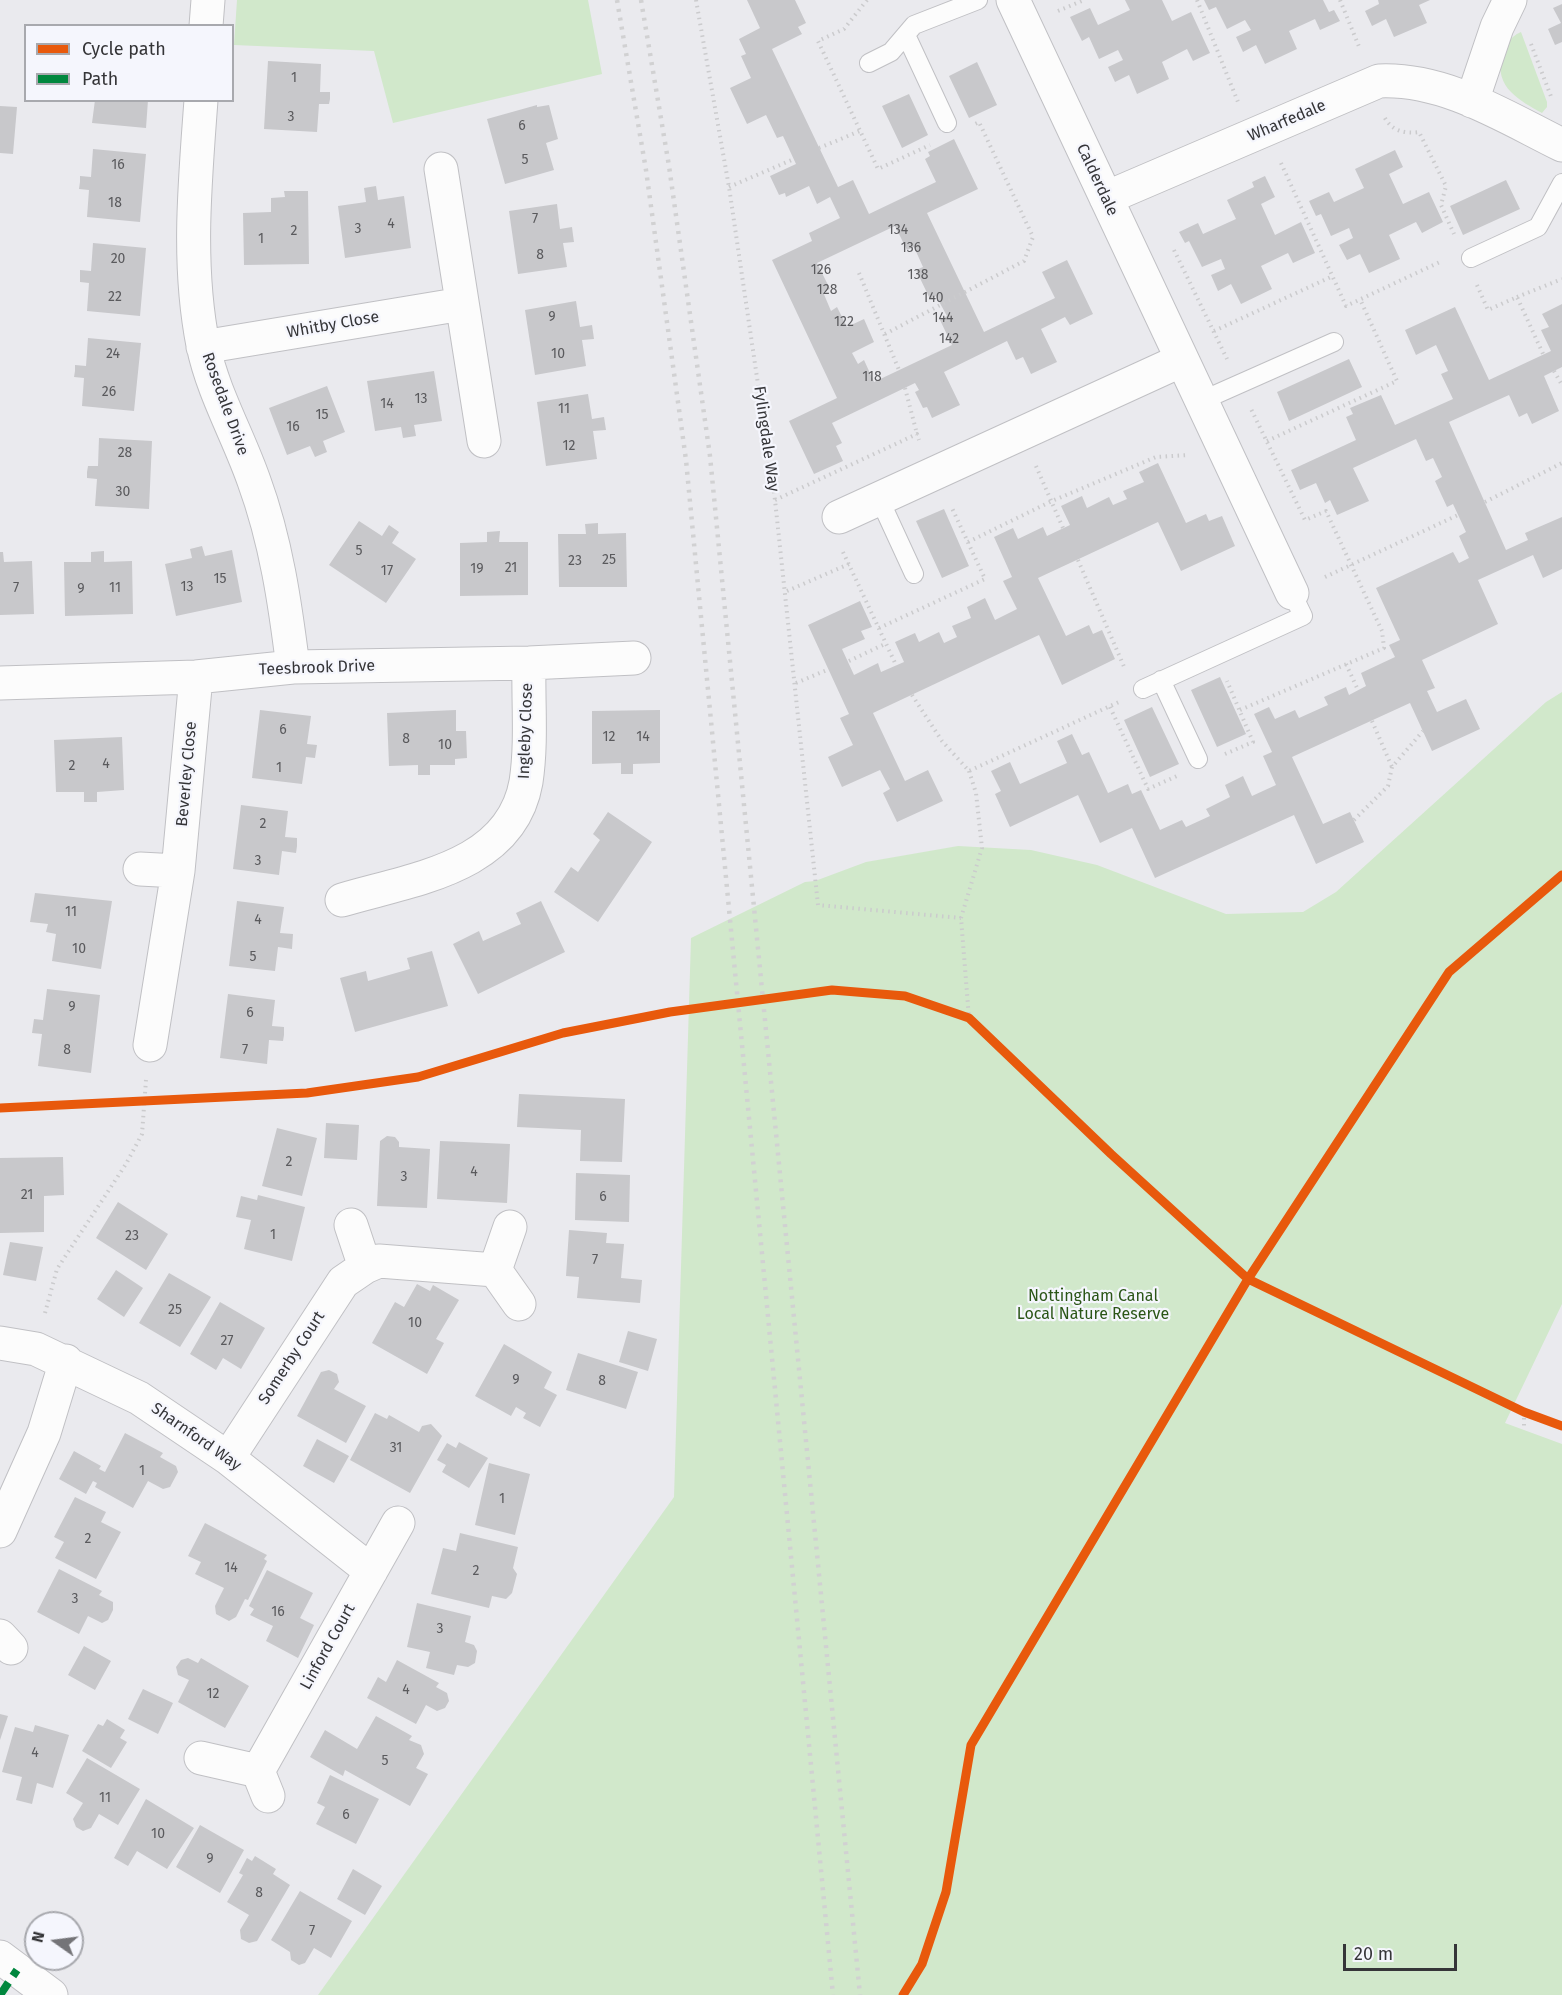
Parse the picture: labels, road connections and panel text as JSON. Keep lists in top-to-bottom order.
{
  "streets": {
    "street": [
      "Wharfedale",
      "Calderdale",
      "Whitby Close",
      "Rosedale Drive",
      "Teesbrook Drive",
      "Ingleby Close",
      "Beverley Close",
      "Somerby Court",
      "Sharnford Way",
      "Linford Court"
    ],
    "path": ["Fylingdale Way"]
  },
  "crossings": [
    ["Wharfedale", "Calderdale"],
    ["Whitby Close", "Rosedale Drive"],
    ["Rosedale Drive", "Teesbrook Drive"],
    ["Teesbrook Drive", "Ingleby Close"],
    ["Teesbrook Drive", "Beverley Close"],
    ["Somerby Court", "Sharnford Way"],
    ["Sharnford Way", "Linford Court"]
  ],
  "parks": ["Nottingham Canal Local Nature Reserve"],
  "house_numbers": [
    "1",
    "3",
    "6",
    "5",
    "16",
    "18",
    "7",
    "4",
    "3",
    "134",
    "2",
    "1",
    "136",
    "8",
    "20",
    "126",
    "138",
    "128",
    "22",
    "140",
    "9",
    "144",
    "122",
    "142",
    "24",
    "10",
    "118",
    "26",
    "13",
    "14",
    "11",
    "15",
    "16",
    "12",
    "28",
    "30",
    "5",
    "25",
    "23",
    "21",
    "19",
    "17",
    "15",
    "13",
    "7",
    "11",
    "9",
    "6",
    "12",
    "14",
    "8",
    "10",
    "4",
    "2",
    "1",
    "2",
    "3",
    "11",
    "4",
    "10",
    "5",
    "9",
    "6",
    "8",
    "7",
    "2",
    "4",
    "3",
    "21",
    "6",
    "1",
    "23",
    "7",
    "25",
    "10",
    "27",
    "9",
    "8",
    "31",
    "1",
    "1",
    "2",
    "14",
    "2",
    "3",
    "16",
    "3",
    "4",
    "12",
    "4",
    "5",
    "11",
    "6",
    "10",
    "9",
    "8",
    "7"
  ],
  "legend": ["Cycle path", "Path"],
  "scale_bar": "20 m",
  "north": "left"
}
